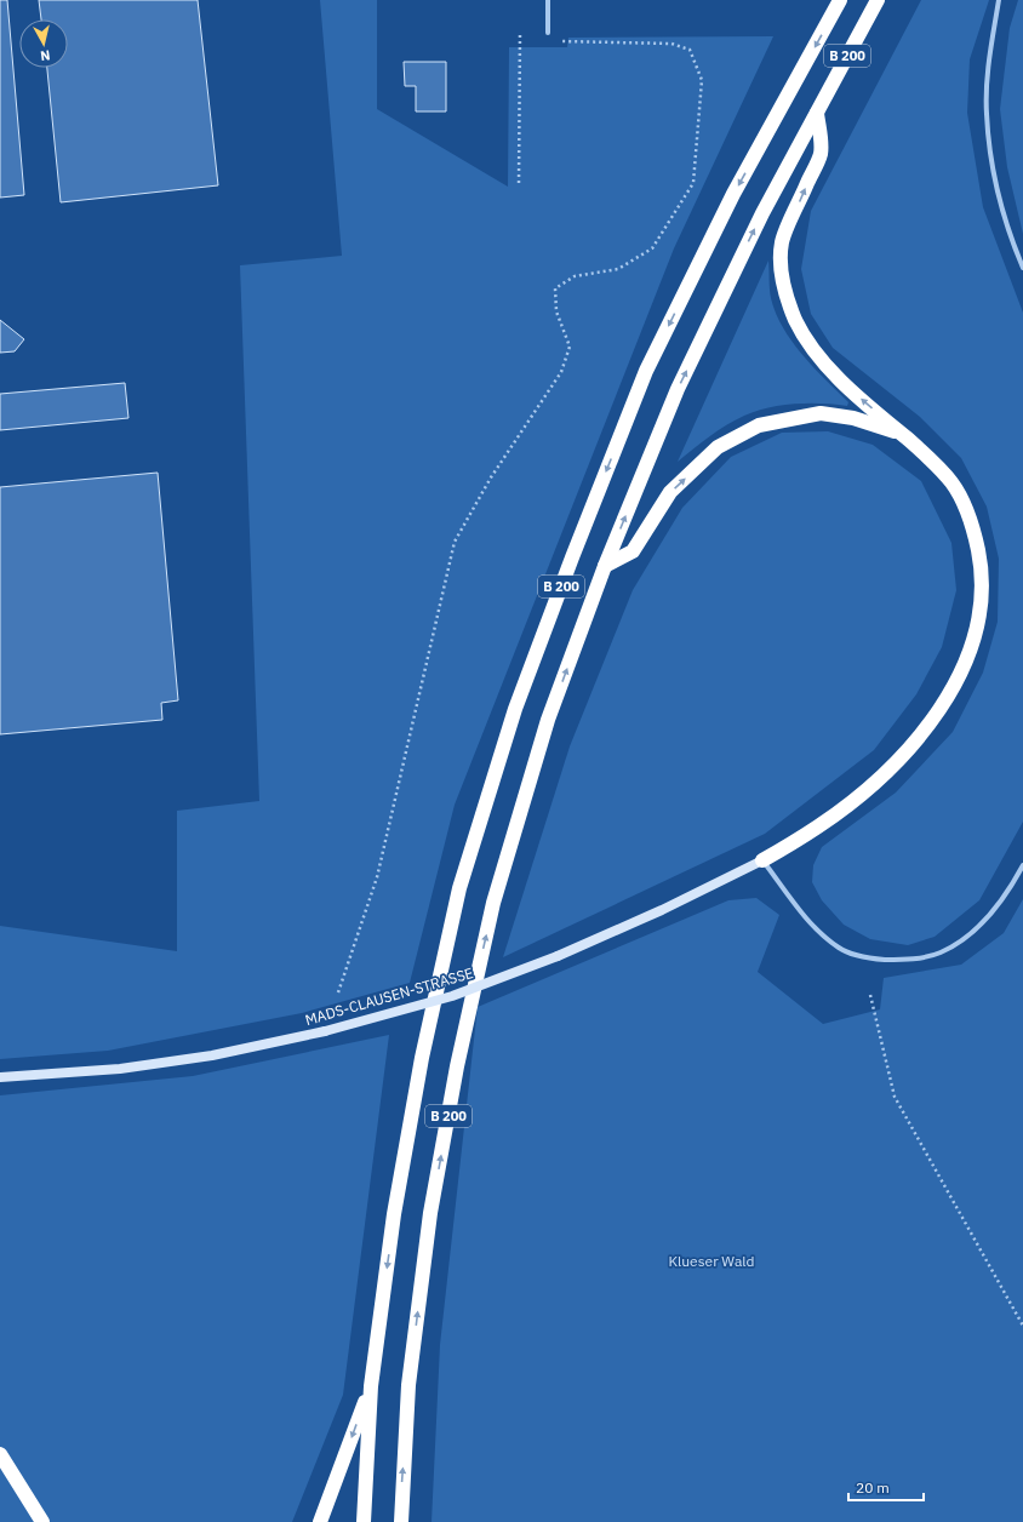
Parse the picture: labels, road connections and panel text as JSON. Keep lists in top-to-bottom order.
{
  "streets": {
    "highway": ["B 200"],
    "main road": ["MADS-CLAUSEN-STRASSE"]
  },
  "parks": ["Klueser Wald"],
  "scale_bar": "20 m",
  "north": "bottom"
}
